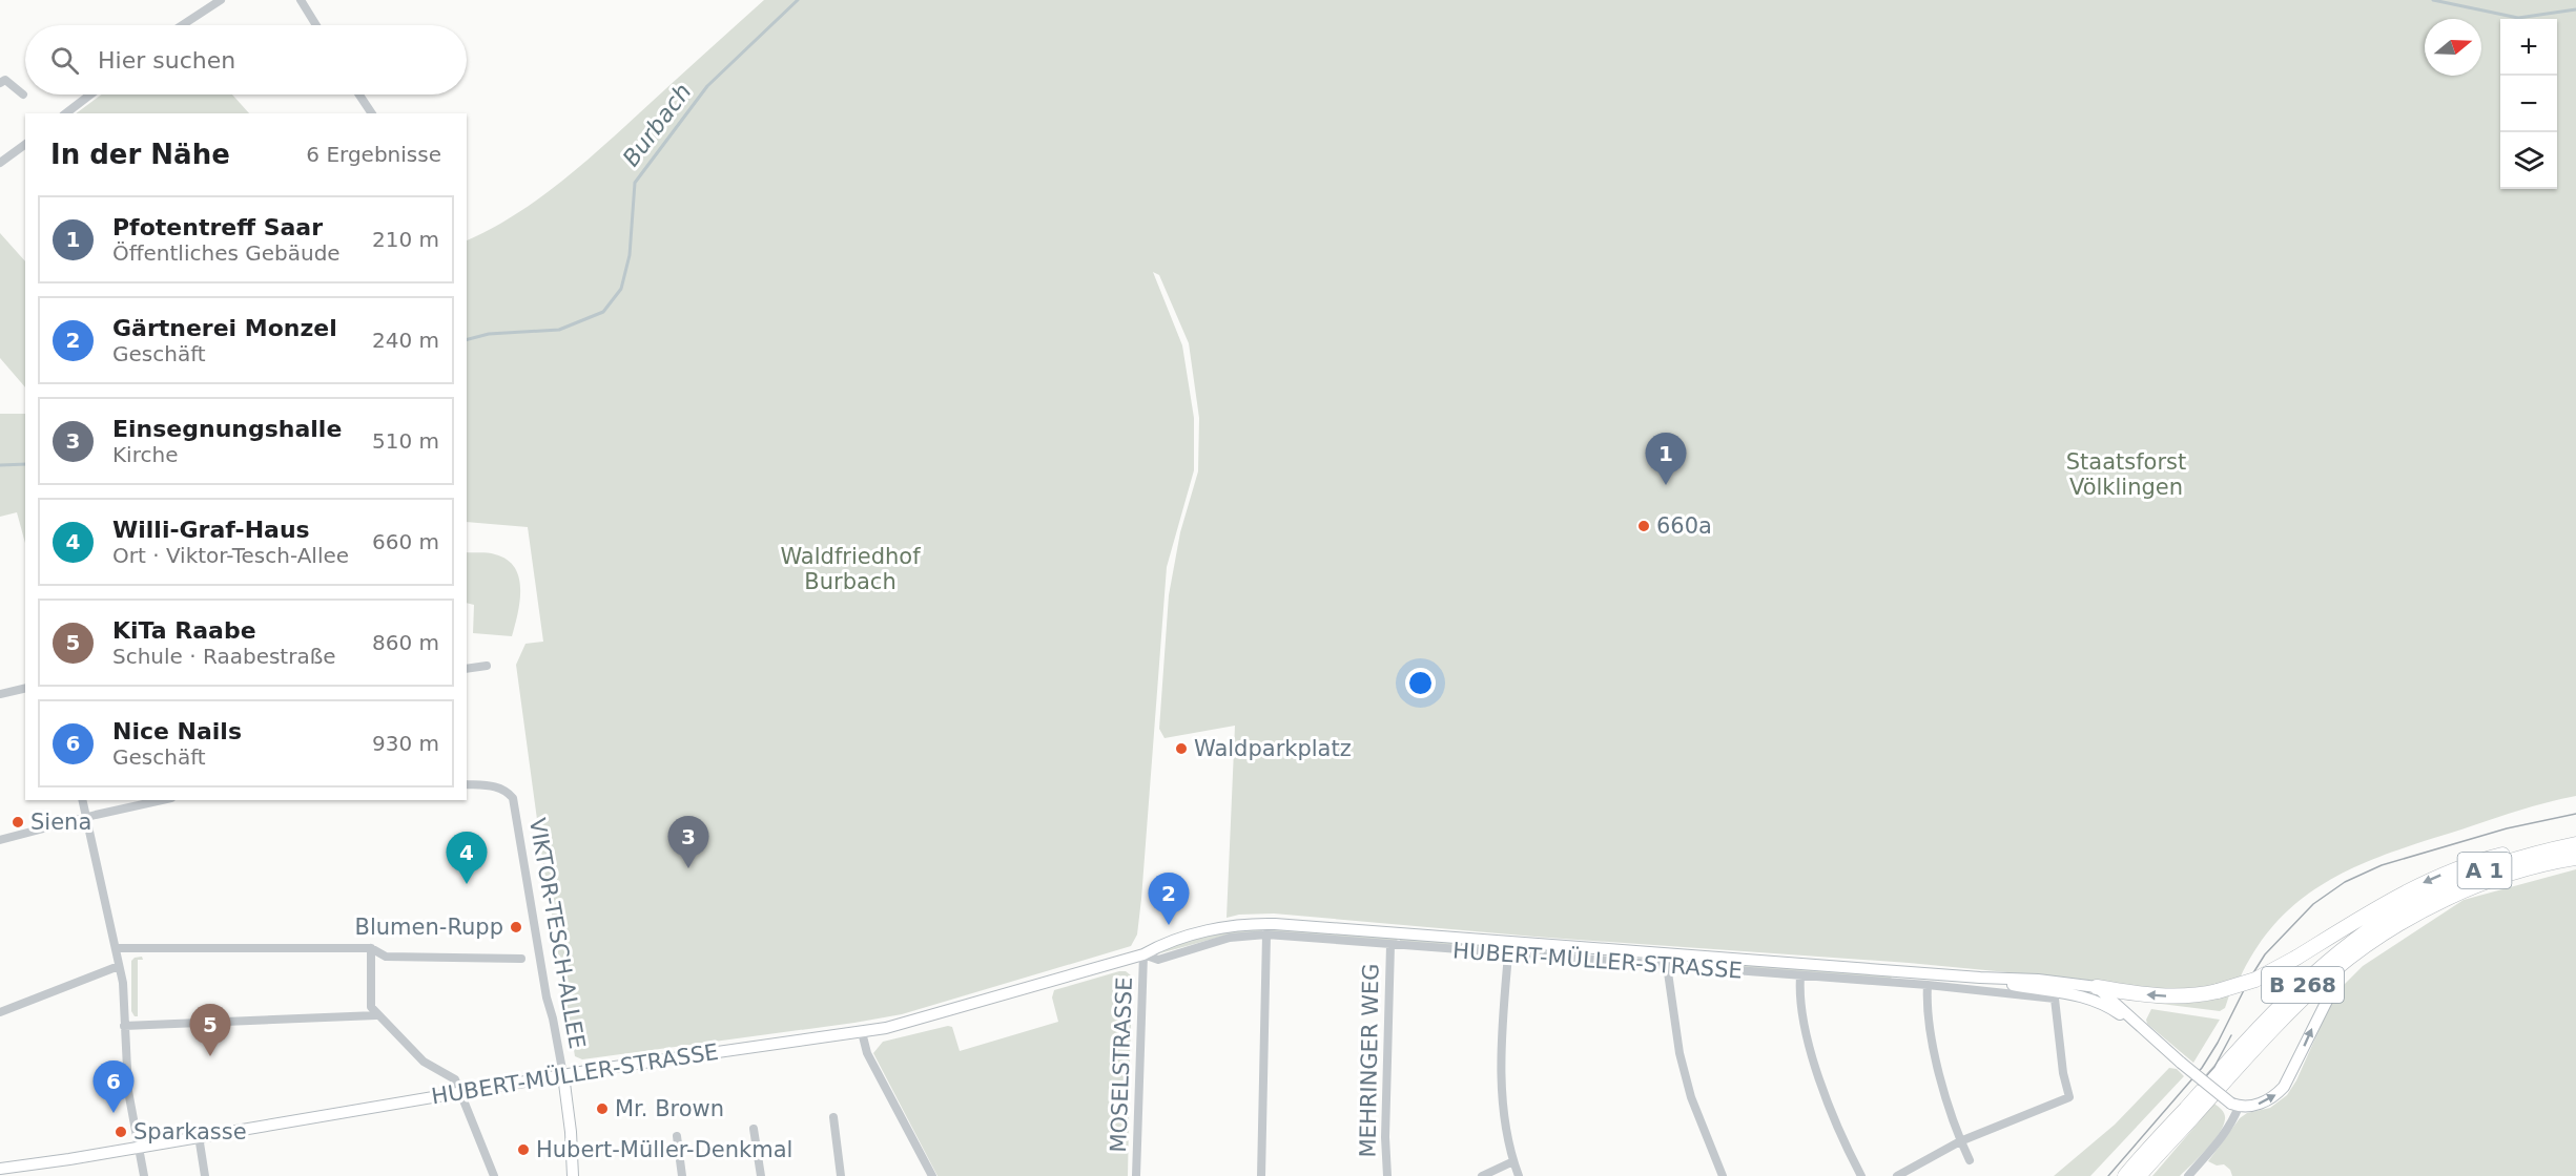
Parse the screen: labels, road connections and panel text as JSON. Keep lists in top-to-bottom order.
{
  "streets": {
    "highway": ["A 1", "B 268"],
    "main road": ["HUBERT-MÜLLER-STRASSE"],
    "street": ["VIKTOR-TESCH-ALLEE", "MEHRINGER WEG", "MOSELSTRASSE"]
  },
  "crossings": [
    ["A 1", "B 268"],
    ["VIKTOR-TESCH-ALLEE", "HUBERT-MÜLLER-STRASSE"],
    ["HUBERT-MÜLLER-STRASSE", "MEHRINGER WEG"],
    ["HUBERT-MÜLLER-STRASSE", "MOSELSTRASSE"]
  ],
  "water": ["Burbach"],
  "parks": ["Staatsforst Völklingen", "Waldfriedhof Burbach"],
  "places": [
    "660a",
    "Waldparkplatz",
    "Siena",
    "Blumen-Rupp",
    "Mr. Brown",
    "Sparkasse",
    "Hubert-Müller-Denkmal"
  ],
  "north": "right",
  "page": {
    "map_buttons": ["+", "−"],
    "search": "Hier suchen",
    "heading": ["In der Nähe", "6 Ergebnisse"],
    "list": [
      {
        "mark": "1",
        "name": "Pfotentreff Saar",
        "note": "Öffentliches Gebäude",
        "value": "210 m"
      },
      {
        "mark": "2",
        "name": "Gärtnerei Monzel",
        "note": "Geschäft",
        "value": "240 m"
      },
      {
        "mark": "3",
        "name": "Einsegnungshalle",
        "note": "Kirche",
        "value": "510 m"
      },
      {
        "mark": "4",
        "name": "Willi-Graf-Haus",
        "note": "Ort · Viktor-Tesch-Allee",
        "value": "660 m"
      },
      {
        "mark": "5",
        "name": "KiTa Raabe",
        "note": "Schule · Raabestraße",
        "value": "860 m"
      },
      {
        "mark": "6",
        "name": "Nice Nails",
        "note": "Geschäft",
        "value": "930 m"
      }
    ],
    "pins": [
      "1",
      "3",
      "4",
      "2",
      "5",
      "6"
    ]
  }
}
